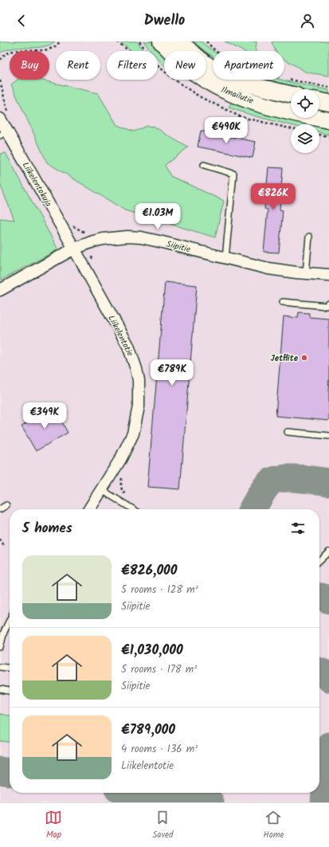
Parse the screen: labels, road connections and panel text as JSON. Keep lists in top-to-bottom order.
{
  "streets": {
    "main road": ["Ilmailutie"],
    "street": ["Liikelentokuja", "Siipitie", "Liikelentotie"]
  },
  "crossings": [
    ["Liikelentokuja", "Siipitie"],
    ["Liikelentokuja", "Liikelentotie"],
    ["Siipitie", "Liikelentotie"]
  ],
  "places": ["Jetflite"],
  "page": {
    "header": "Dwello",
    "chip": [
      "Buy",
      "Rent",
      "Filters",
      "New",
      "Apartment"
    ],
    "price": [
      "€490K",
      "€826K",
      "€1.03M",
      "€789K",
      "€349K"
    ],
    "heading": "5 homes",
    "list": [
      {
        "name": "€826,000",
        "note": "5 rooms · 128 m² · Siipitie"
      },
      {
        "name": "€1,030,000",
        "note": "5 rooms · 178 m² · Siipitie"
      },
      {
        "name": "€789,000",
        "note": "4 rooms · 136 m² · Liikelentotie"
      }
    ],
    "tabs": ["Map", "Saved", "Home"]
  }
}
